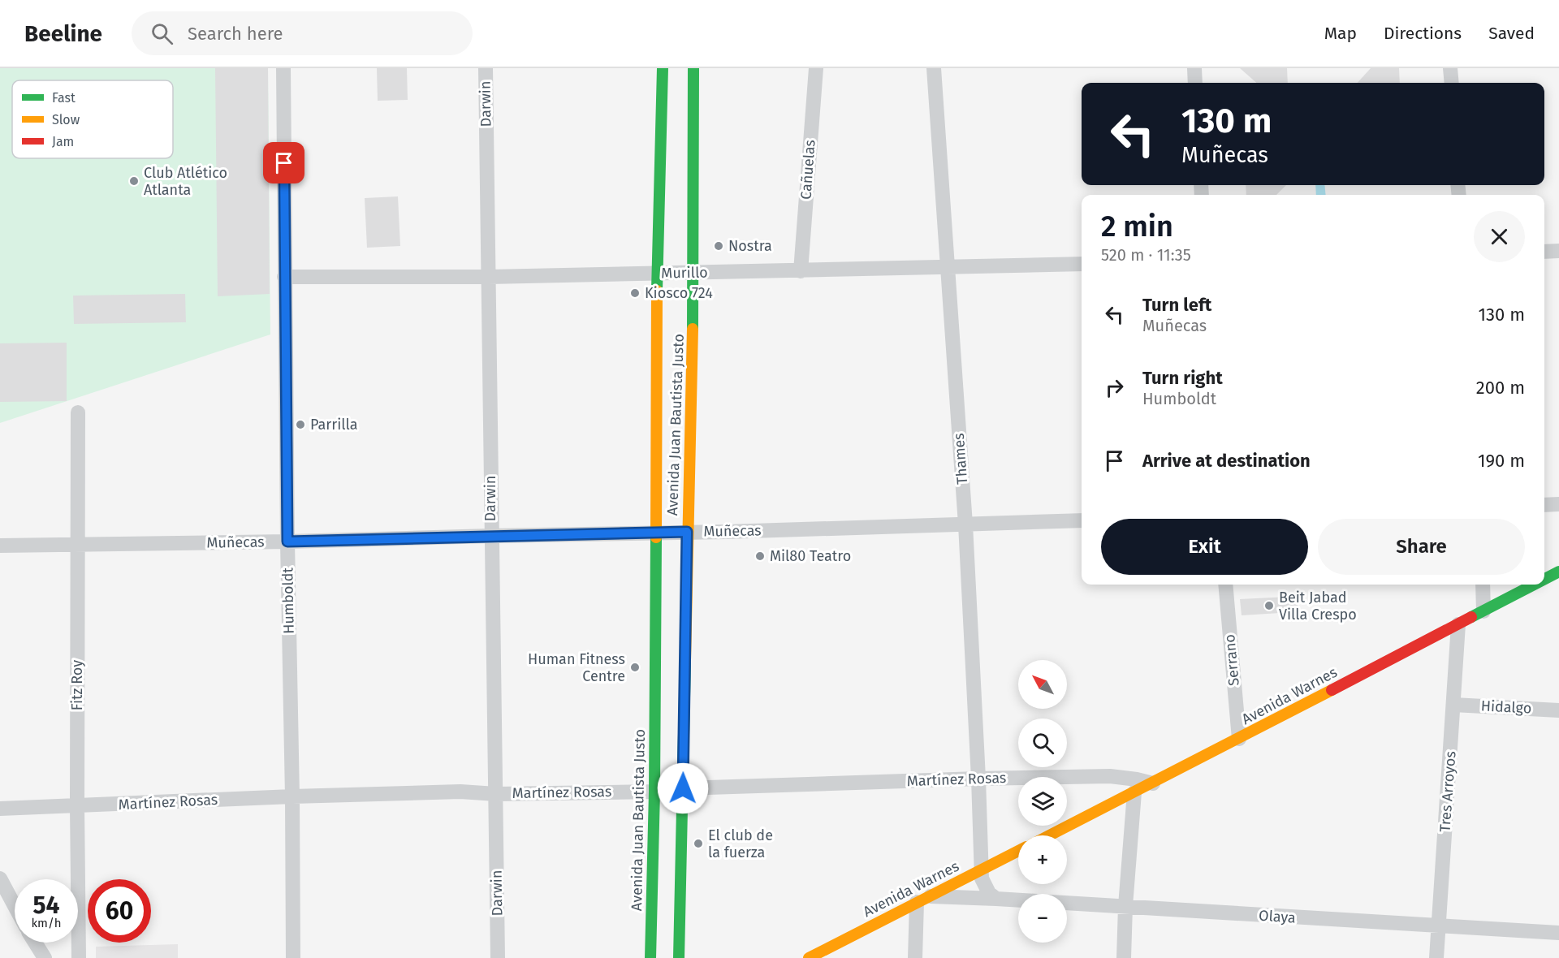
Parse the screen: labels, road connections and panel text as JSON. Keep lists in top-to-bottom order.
{
  "streets": {
    "main road": ["Avenida Juan Bautista Justo", "Avenida Warnes"],
    "street": [
      "Darwin",
      "Cañuelas",
      "Murillo",
      "Thames",
      "Muñecas",
      "Humboldt",
      "Serrano",
      "Fitz Roy",
      "Hidalgo",
      "Martínez Rosas",
      "Tres Arroyos",
      "Olaya"
    ]
  },
  "crossings": [
    ["Darwin", "Murillo"],
    ["Darwin", "Muñecas"],
    ["Darwin", "Martínez Rosas"],
    ["Cañuelas", "Murillo"],
    ["Murillo", "Avenida Juan Bautista Justo"],
    ["Murillo", "Thames"],
    ["Murillo", "Humboldt"],
    ["Avenida Juan Bautista Justo", "Muñecas"],
    ["Avenida Juan Bautista Justo", "Martínez Rosas"],
    ["Thames", "Muñecas"],
    ["Thames", "Avenida Warnes"],
    ["Thames", "Martínez Rosas"],
    ["Muñecas", "Humboldt"],
    ["Muñecas", "Fitz Roy"],
    ["Humboldt", "Martínez Rosas"],
    ["Serrano", "Avenida Warnes"],
    ["Fitz Roy", "Martínez Rosas"],
    ["Avenida Warnes", "Martínez Rosas"],
    ["Avenida Warnes", "Tres Arroyos"],
    ["Avenida Warnes", "Olaya"],
    ["Hidalgo", "Tres Arroyos"],
    ["Tres Arroyos", "Olaya"]
  ],
  "places": [
    "Club Atlético Atlanta",
    "Nostra",
    "Kiosco 724",
    "Parrilla",
    "Mil80 Teatro",
    "Beit Jabad Villa Crespo",
    "Human Fitness Centre",
    "El club de la fuerza"
  ],
  "legend": ["Fast", "Slow", "Jam"],
  "north": "top left",
  "page": {
    "header": "Beeline",
    "search": "Search here",
    "nav": ["Map", "Directions", "Saved"],
    "turn": ["130 m", "Muñecas"],
    "heading": ["2 min", "520 m · 11:35"],
    "list": [
      {
        "name": "Turn left",
        "note": "Muñecas",
        "value": "130 m"
      },
      {
        "name": "Turn right",
        "note": "Humboldt",
        "value": "200 m"
      },
      {
        "name": "Arrive at destination",
        "value": "190 m"
      }
    ],
    "buttons": ["Exit", "Share"],
    "map_buttons": ["+", "−"],
    "speed": "54 km/h",
    "limit": "60"
  }
}
